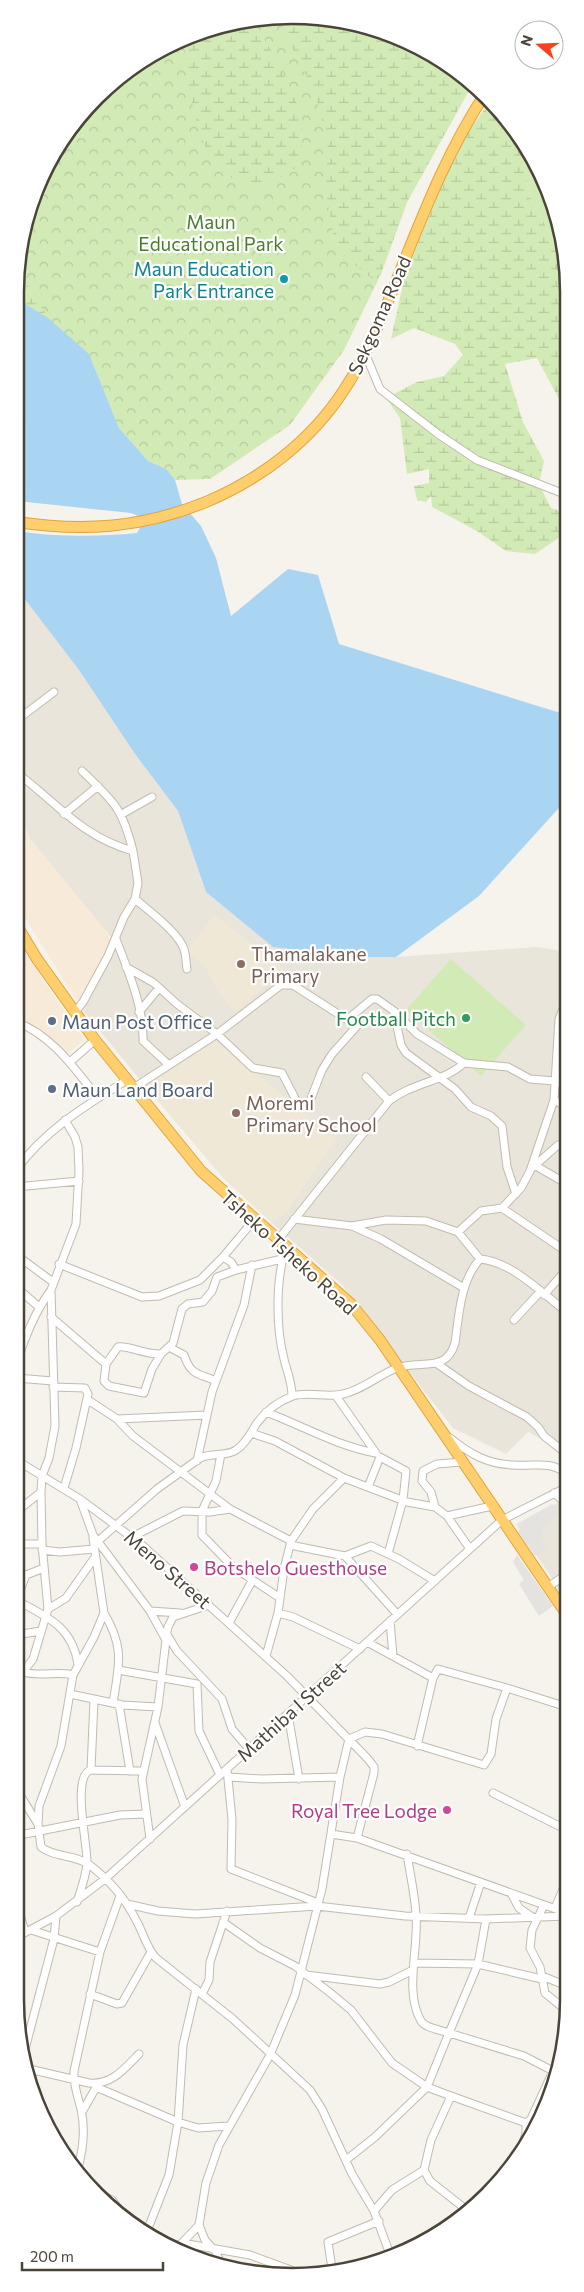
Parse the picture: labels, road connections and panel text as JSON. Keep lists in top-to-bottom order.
{
  "streets": {
    "highway": ["Sekgoma Road", "Tsheko Tsheko Road"],
    "street": ["Meno Street", "Mathiba I Street"]
  },
  "crossings": [
    ["Tsheko Tsheko Road", "Mathiba I Street"],
    ["Meno Street", "Mathiba I Street"]
  ],
  "parks": ["Maun Educational Park"],
  "places": [
    "Maun Education Park Entrance",
    "Thamalakane Primary",
    "Football Pitch",
    "Maun Post Office",
    "Maun Land Board",
    "Moremi Primary School",
    "Botshelo Guesthouse",
    "Royal Tree Lodge"
  ],
  "scale_bar": "200 m",
  "north": "left"
}
